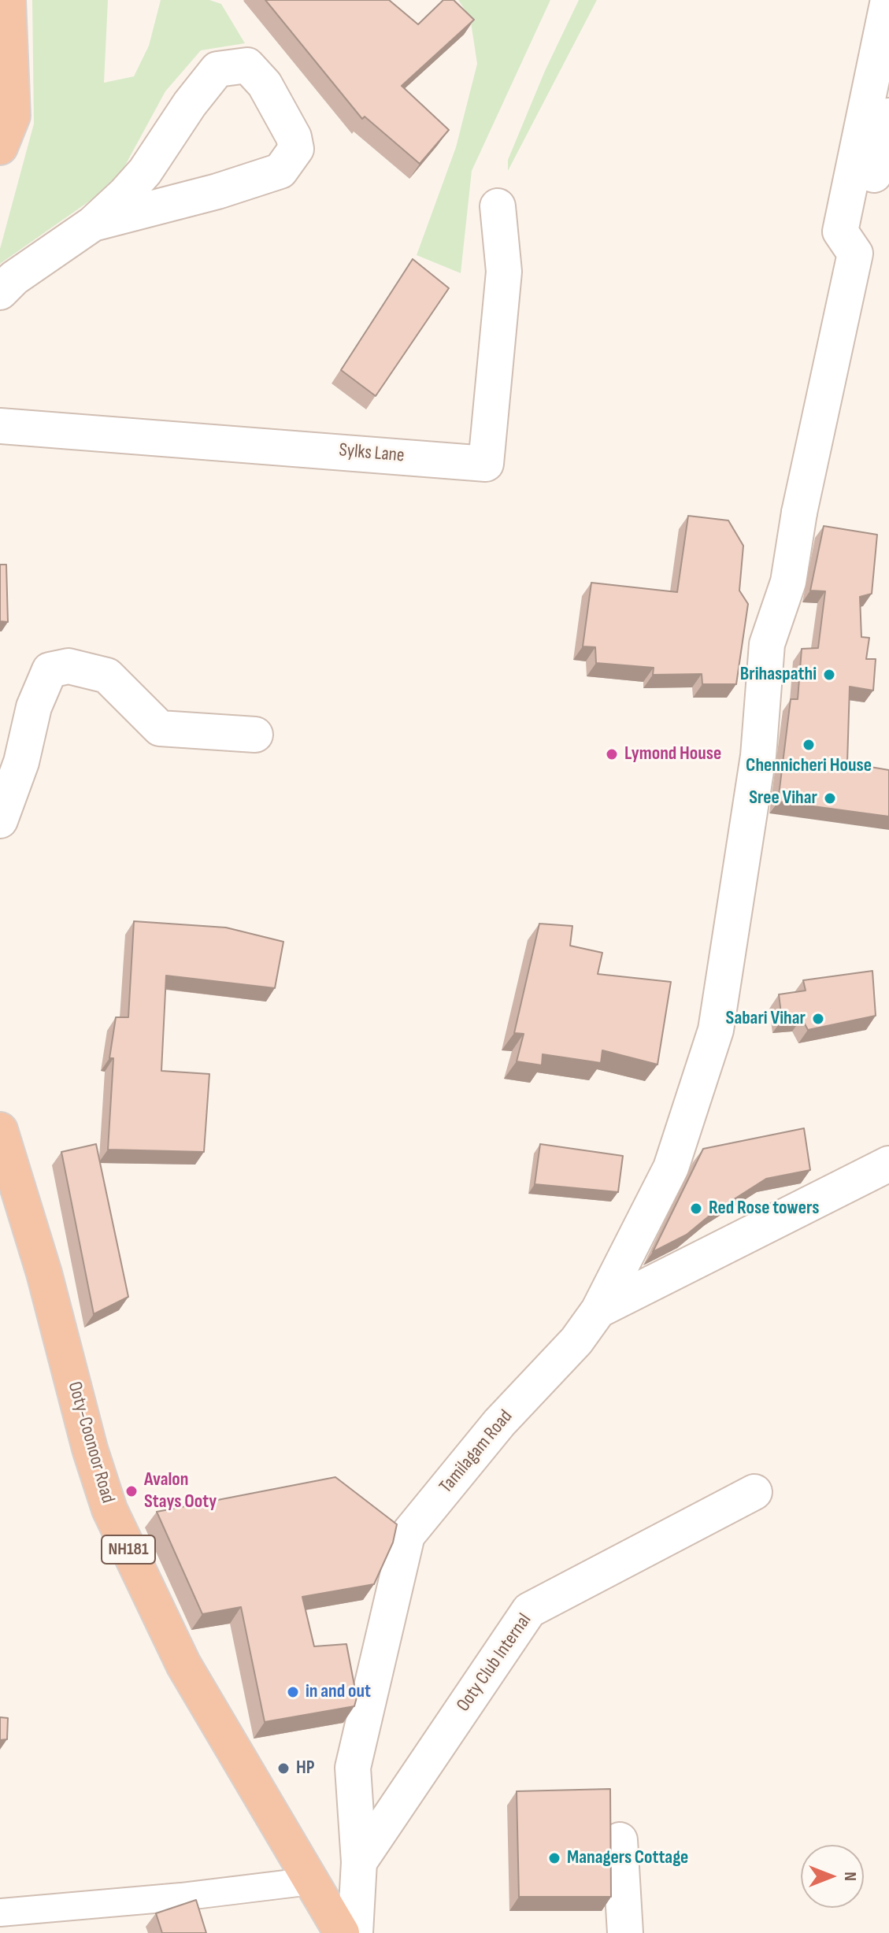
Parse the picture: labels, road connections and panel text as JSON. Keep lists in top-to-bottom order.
{
  "streets": {
    "highway": ["Ooty-Coonoor Road", "NH181"],
    "street": ["Sylks Lane", "Tamilagam Road", "Ooty Club Internal"]
  },
  "crossings": [
    ["Tamilagam Road", "Ooty Club Internal"]
  ],
  "places": [
    "Brihaspathi",
    "Chennicheri House",
    "Lymond House",
    "Sree Vihar",
    "Sabari Vihar",
    "Red Rose towers",
    "Avalon Stays Ooty",
    "in and out",
    "HP",
    "Managers Cottage"
  ],
  "north": "right"
}
